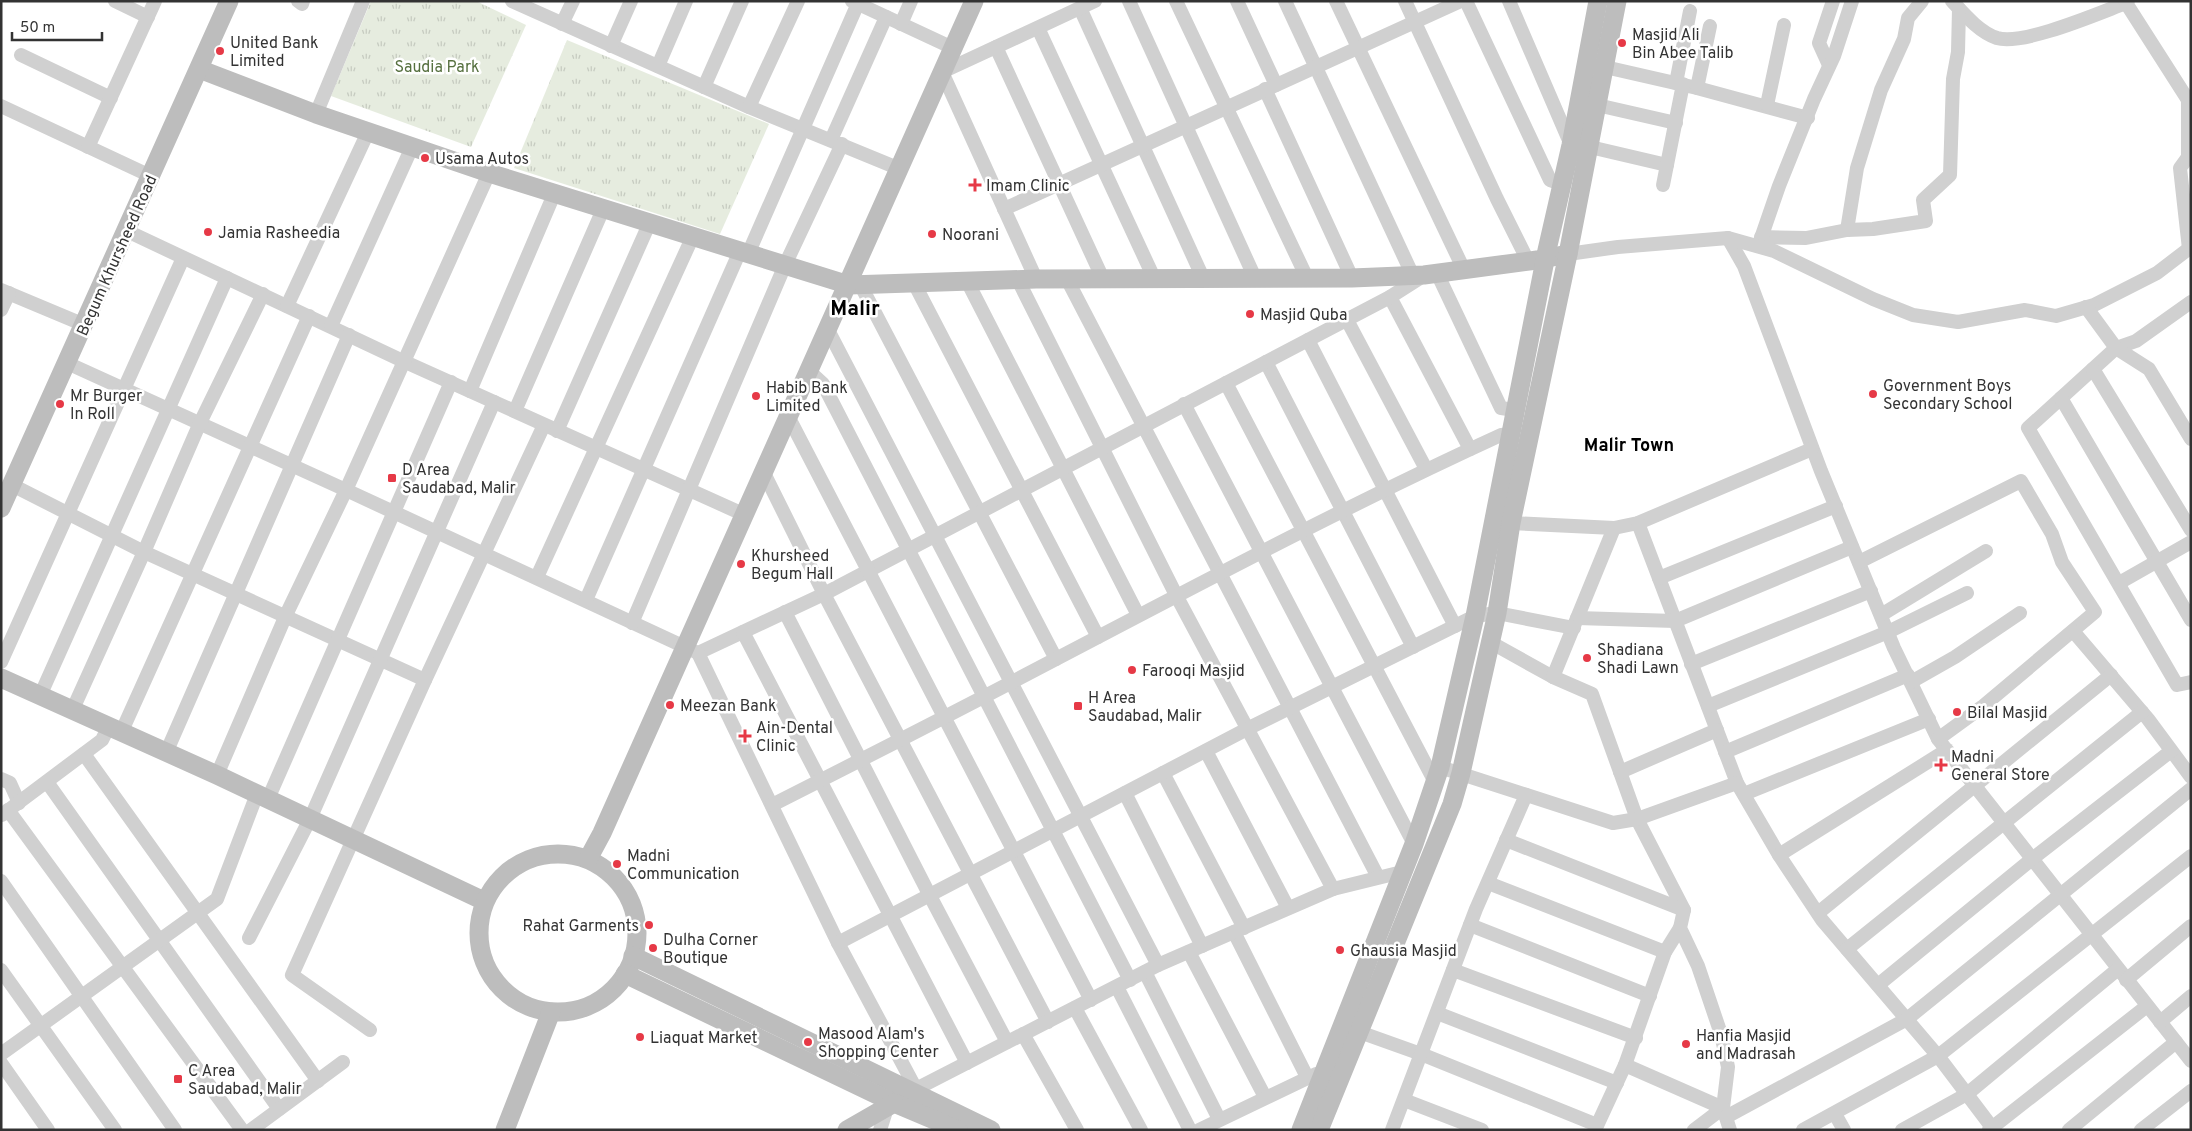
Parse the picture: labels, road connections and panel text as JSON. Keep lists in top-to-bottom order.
{
  "streets": {
    "street": ["Begum Khursheed Road"]
  },
  "districts": ["Malir", "Malir Town"],
  "parks": ["Saudia Park"],
  "places": {
    "other": [
      "Masjid Ali Bin Abee Talib",
      "United Bank Limited",
      "Usama Autos",
      "Jamia Rasheedia",
      "Noorani",
      "Masjid Quba",
      "Government Boys Secondary School",
      "Habib Bank Limited",
      "Mr Burger In Roll",
      "Khursheed Begum Hall",
      "Shadiana Shadi Lawn",
      "Farooqi Masjid",
      "Meezan Bank",
      "Bilal Masjid",
      "Madni Communication",
      "Rahat Garments",
      "Dulha Corner Boutique",
      "Ghausia Masjid",
      "Liaquat Market",
      "Masood Alam's Shopping Center",
      "Hanfia Masjid and Madrasah"
    ],
    "health": ["Imam Clinic", "Ain-Dental Clinic", "Madni General Store"],
    "transit": ["D Area Saudabad, Malir", "H Area Saudabad, Malir", "C Area Saudabad, Malir"]
  },
  "scale_bar": "50 m"
}
